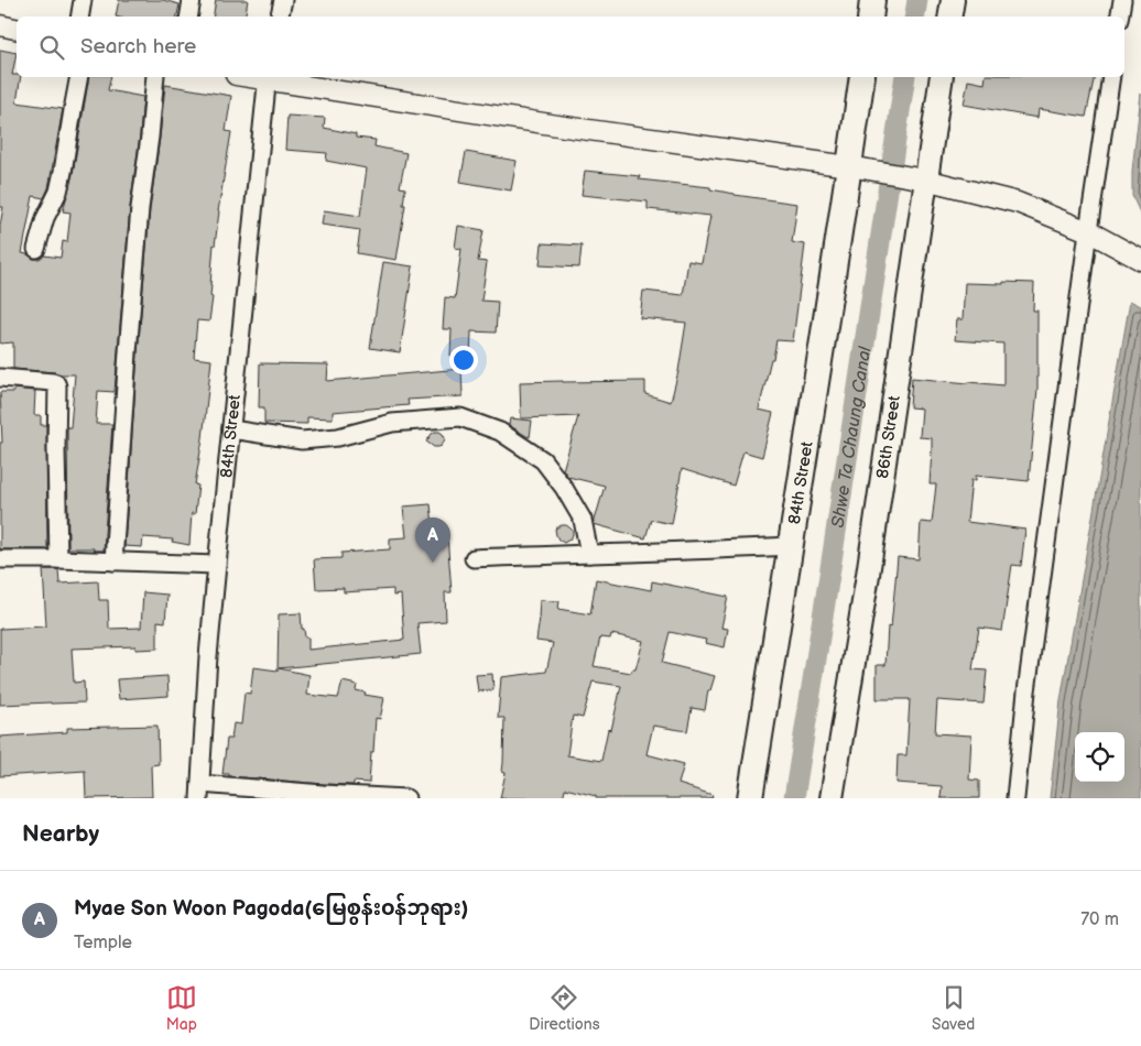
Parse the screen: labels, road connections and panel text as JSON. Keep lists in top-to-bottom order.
{
  "streets": {
    "main road": ["84th Street", "86th Street"]
  },
  "water": ["Shwe Ta Chaung Canal"],
  "page": {
    "search": "Search here",
    "pins": "A",
    "heading": "Nearby",
    "list": [
      {
        "mark": "A",
        "name": "Myae Son Woon Pagoda(မြေစွန်း၀န်ဘုရား)",
        "note": "Temple",
        "value": "70 m"
      }
    ],
    "nav": ["Map", "Directions", "Saved"]
  }
}
